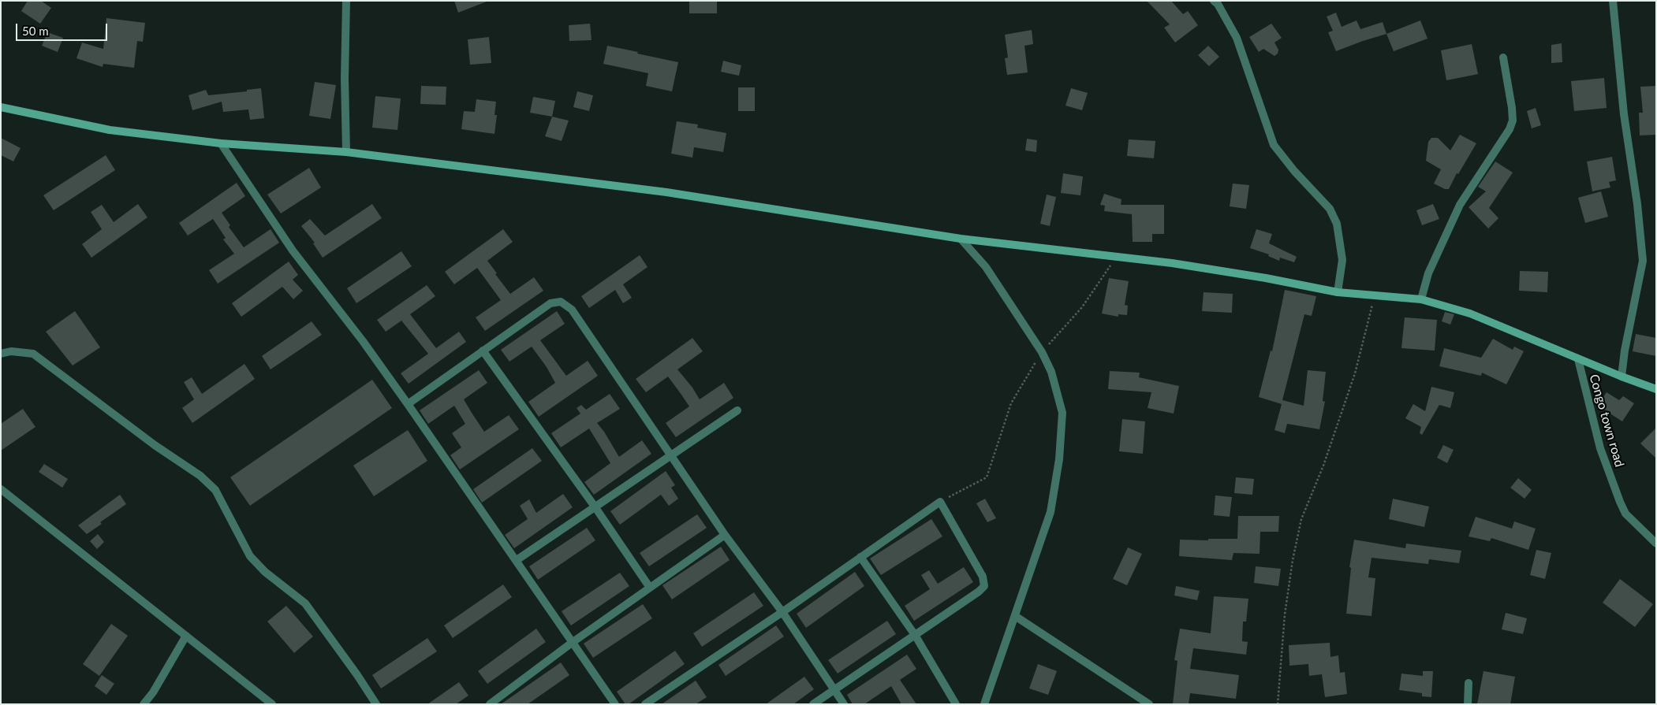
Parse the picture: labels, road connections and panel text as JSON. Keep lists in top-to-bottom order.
{
  "streets": {
    "street": ["Congo town road"]
  },
  "scale_bar": "50 m"
}
